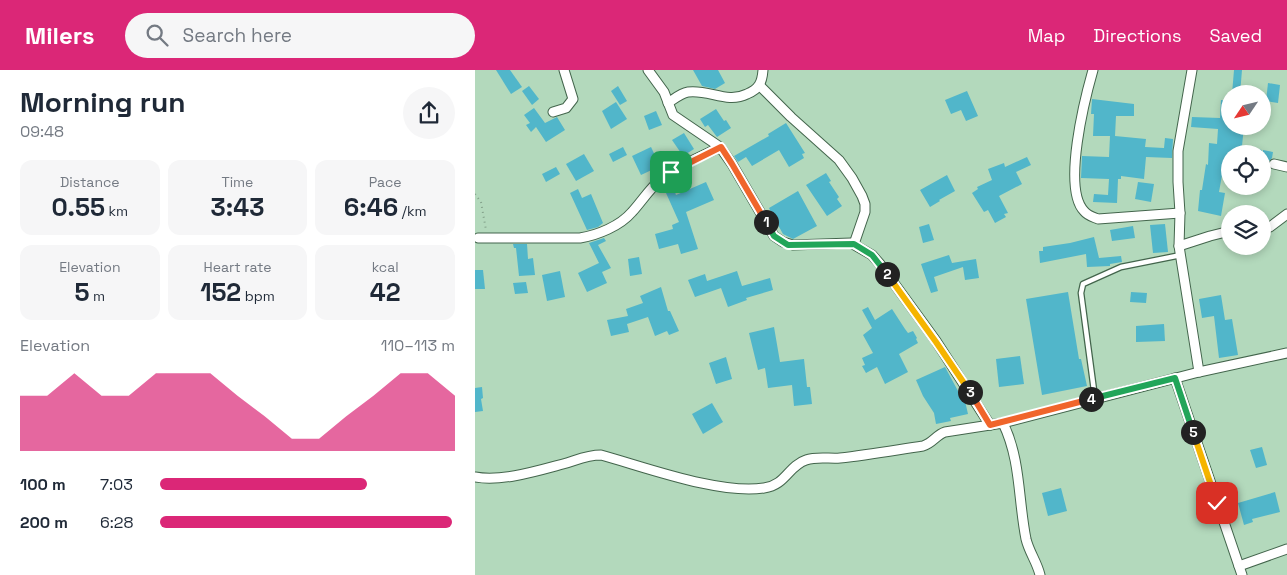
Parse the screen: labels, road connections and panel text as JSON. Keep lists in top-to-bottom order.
{
  "north": "bottom left",
  "page": {
    "header": "Milers",
    "search": "Search here",
    "nav": ["Map", "Directions", "Saved"],
    "heading": ["Morning run", "09:48"],
    "stats": [
      ["Distance", "0.55 km"],
      ["Time", "3:43"],
      ["Pace", "6:46 /km"],
      ["Elevation", "5 m"],
      ["Heart rate", "152 bpm"],
      ["kcal", "42"]
    ],
    "pins": [
      "1",
      "2",
      "3",
      "4",
      "5"
    ],
    "chart": ["Elevation", "110–113 m"],
    "list": [
      {
        "name": "100 m",
        "note": "7:03"
      },
      {
        "name": "200 m",
        "note": "6:28"
      }
    ]
  }
}
